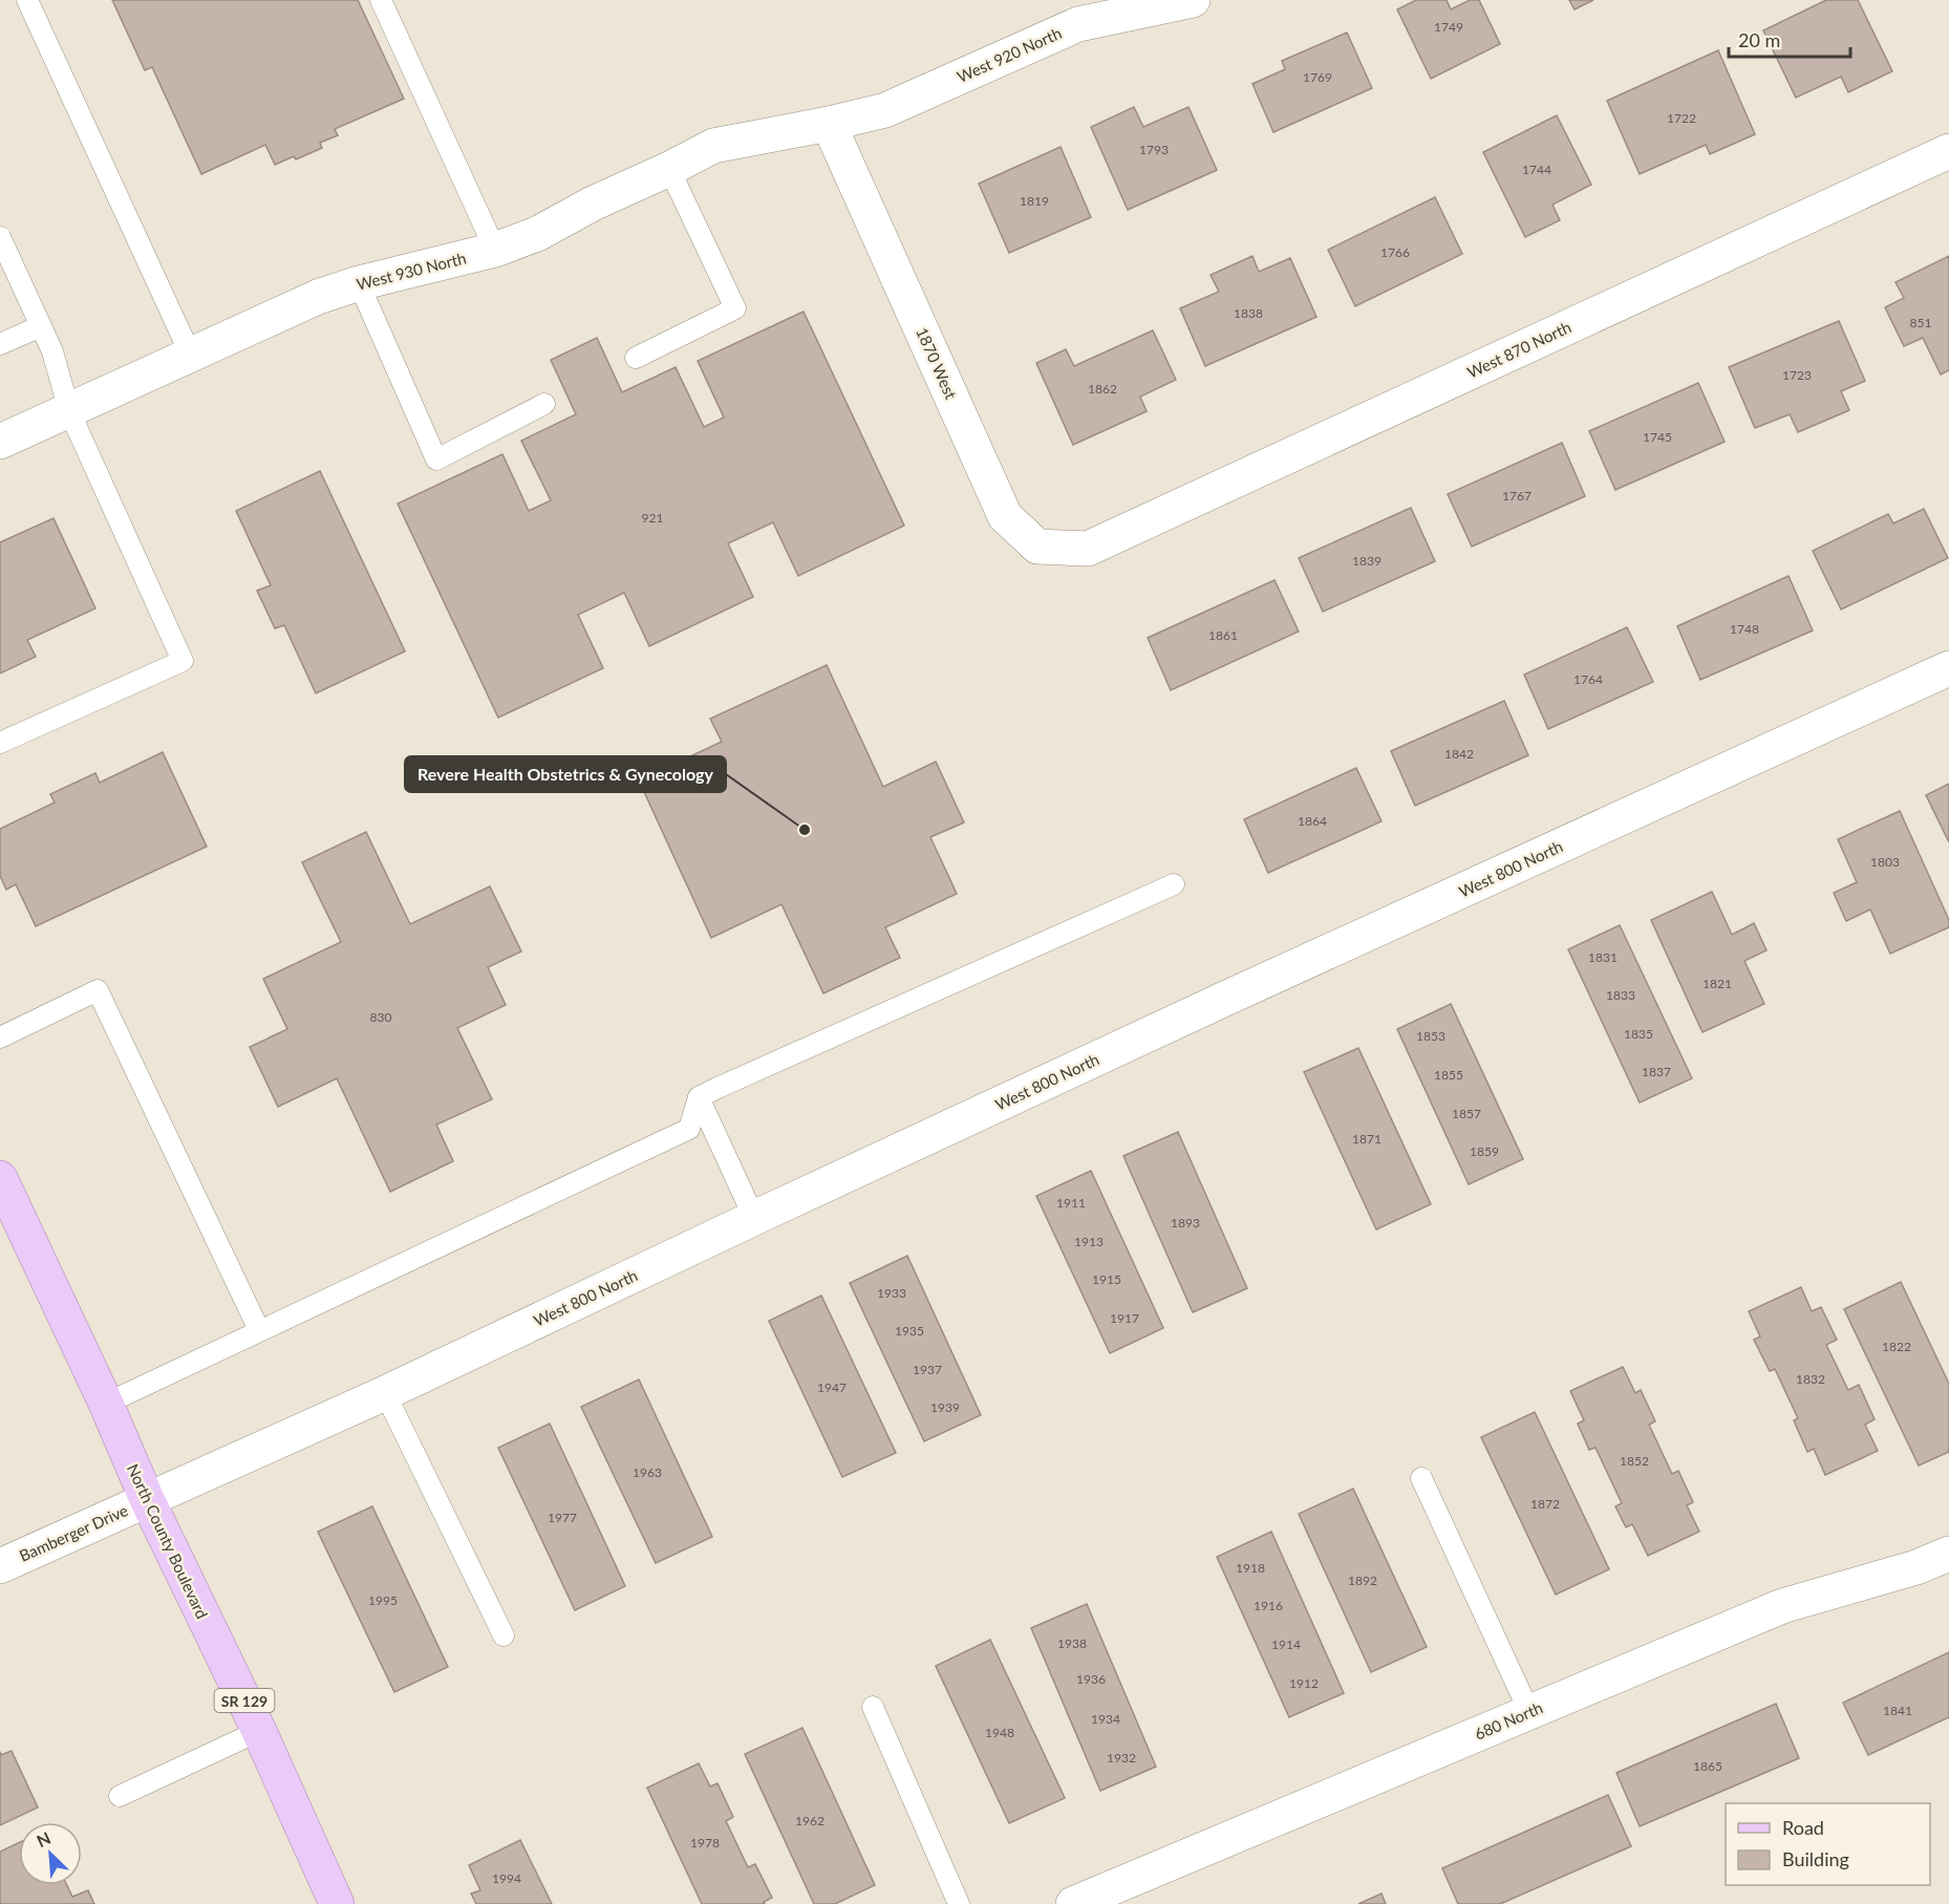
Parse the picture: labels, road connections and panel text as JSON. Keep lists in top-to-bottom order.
{
  "streets": {
    "main road": ["North County Boulevard", "SR 129"],
    "street": [
      "West 920 North",
      "West 930 North",
      "West 870 North",
      "1870 West",
      "West 800 North",
      "Bamberger Drive",
      "680 North"
    ]
  },
  "crossings": [
    ["West 920 North", "West 930 North"],
    ["West 920 North", "1870 West"],
    ["West 930 North", "1870 West"],
    ["West 870 North", "1870 West"],
    ["West 800 North", "Bamberger Drive"],
    ["West 800 North", "North County Boulevard"],
    ["Bamberger Drive", "North County Boulevard"]
  ],
  "places": ["Revere Health Obstetrics & Gynecology"],
  "house_numbers": [
    "1749",
    "1769",
    "1722",
    "1793",
    "1744",
    "1819",
    "1766",
    "1838",
    "851",
    "1723",
    "1862",
    "1745",
    "1767",
    "921",
    "1839",
    "1748",
    "1861",
    "1764",
    "1842",
    "1864",
    "1803",
    "1831",
    "1821",
    "1833",
    "830",
    "1835",
    "1853",
    "1837",
    "1855",
    "1857",
    "1871",
    "1859",
    "1911",
    "1893",
    "1913",
    "1915",
    "1933",
    "1917",
    "1935",
    "1822",
    "1937",
    "1832",
    "1947",
    "1939",
    "1852",
    "1963",
    "1872",
    "1977",
    "1918",
    "1892",
    "1995",
    "1916",
    "1938",
    "1914",
    "1936",
    "1912",
    "1841",
    "1934",
    "1948",
    "1932",
    "1865",
    "1962",
    "1978",
    "1994"
  ],
  "legend": ["Road", "Building"],
  "scale_bar": "20 m",
  "north": "top left"
}
